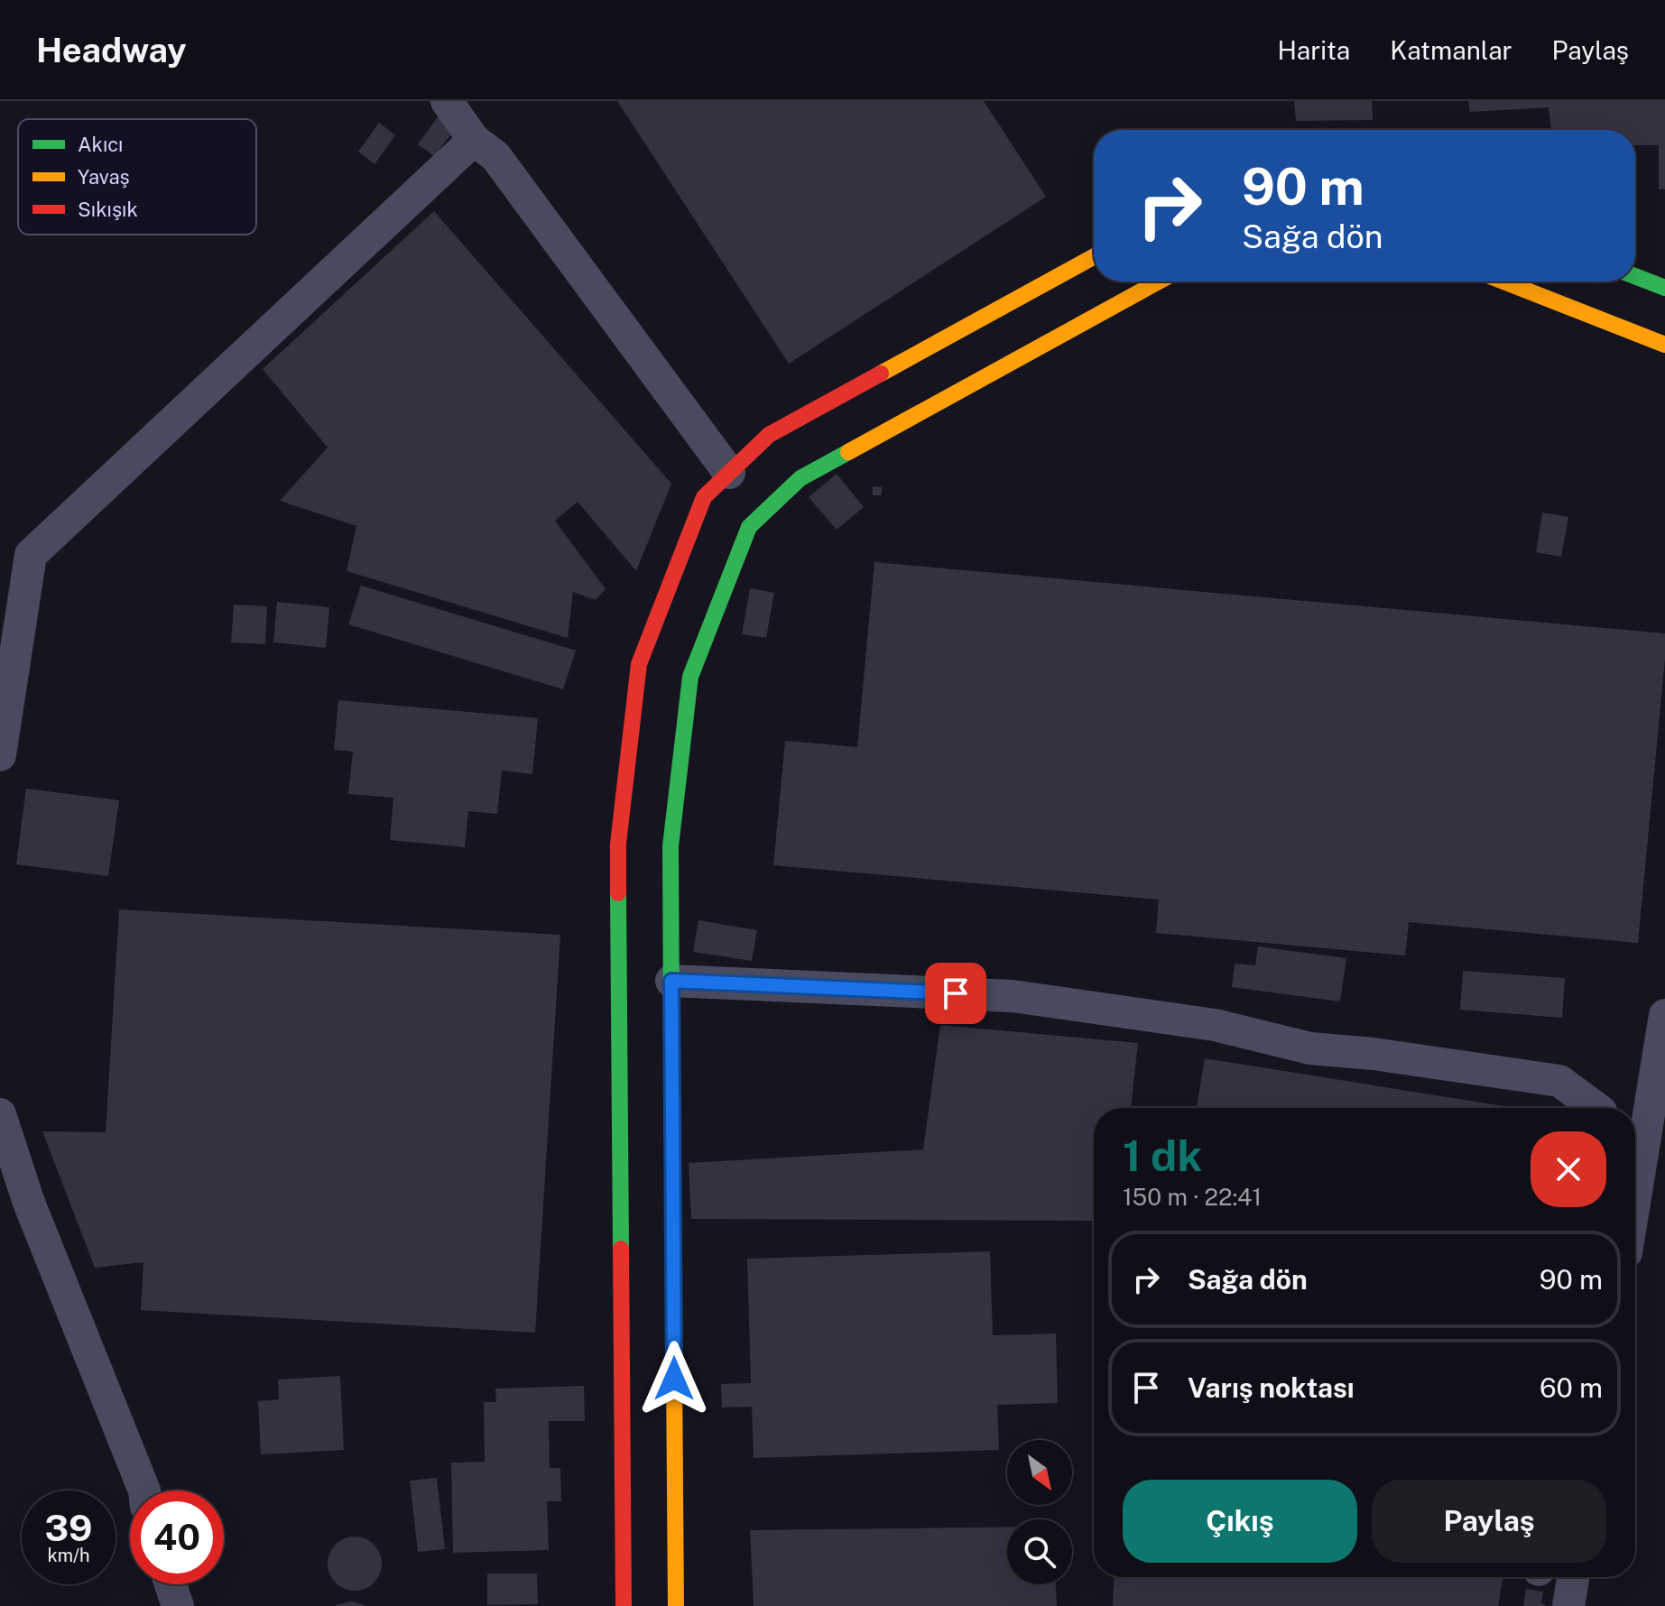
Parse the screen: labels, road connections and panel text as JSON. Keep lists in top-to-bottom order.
{
  "legend": ["Akıcı", "Yavaş", "Sıkışık"],
  "north": "bottom right",
  "page": {
    "header": "Headway",
    "nav": ["Harita", "Katmanlar", "Paylaş"],
    "turn": ["90 m", "Sağa dön"],
    "heading": ["1 dk", "150 m · 22:41"],
    "list": [
      {
        "name": "Sağa dön",
        "value": "90 m"
      },
      {
        "name": "Varış noktası",
        "value": "60 m"
      }
    ],
    "buttons": ["Çıkış", "Paylaş"],
    "speed": "39 km/h",
    "limit": "40"
  }
}
